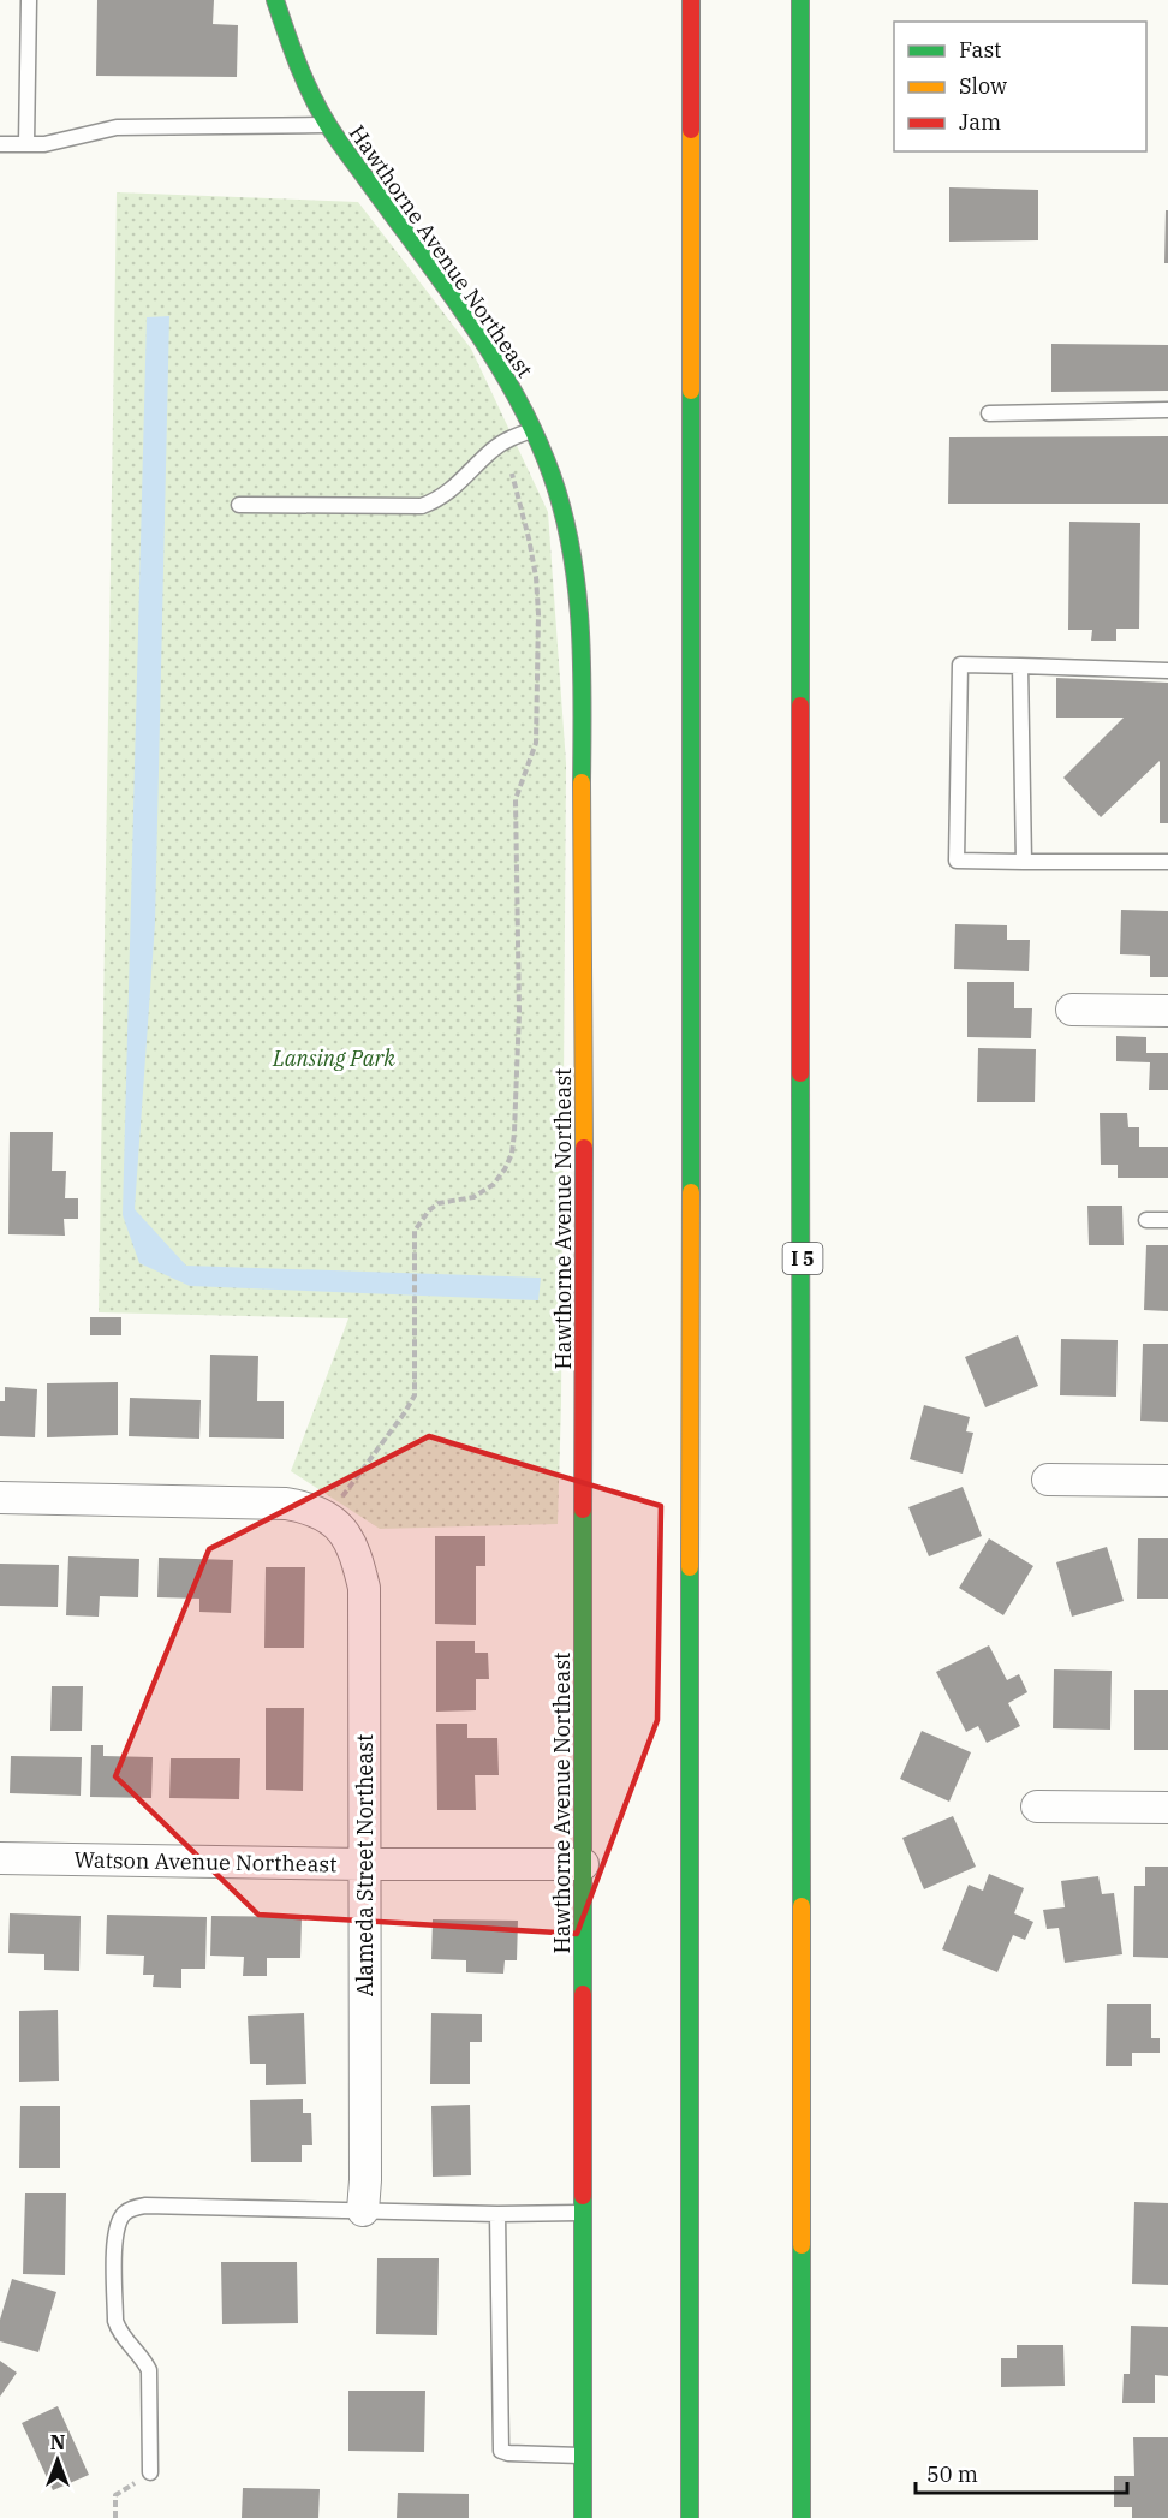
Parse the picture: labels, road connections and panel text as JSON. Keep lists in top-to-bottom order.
{
  "streets": {
    "main road": ["Hawthorne Avenue Northeast", "I 5"],
    "street": ["Watson Avenue Northeast", "Alameda Street Northeast"]
  },
  "crossings": [
    ["Hawthorne Avenue Northeast", "Watson Avenue Northeast"],
    ["Watson Avenue Northeast", "Alameda Street Northeast"]
  ],
  "parks": ["Lansing Park"],
  "legend": ["Fast", "Slow", "Jam"],
  "scale_bar": "50 m",
  "north": "top"
}
